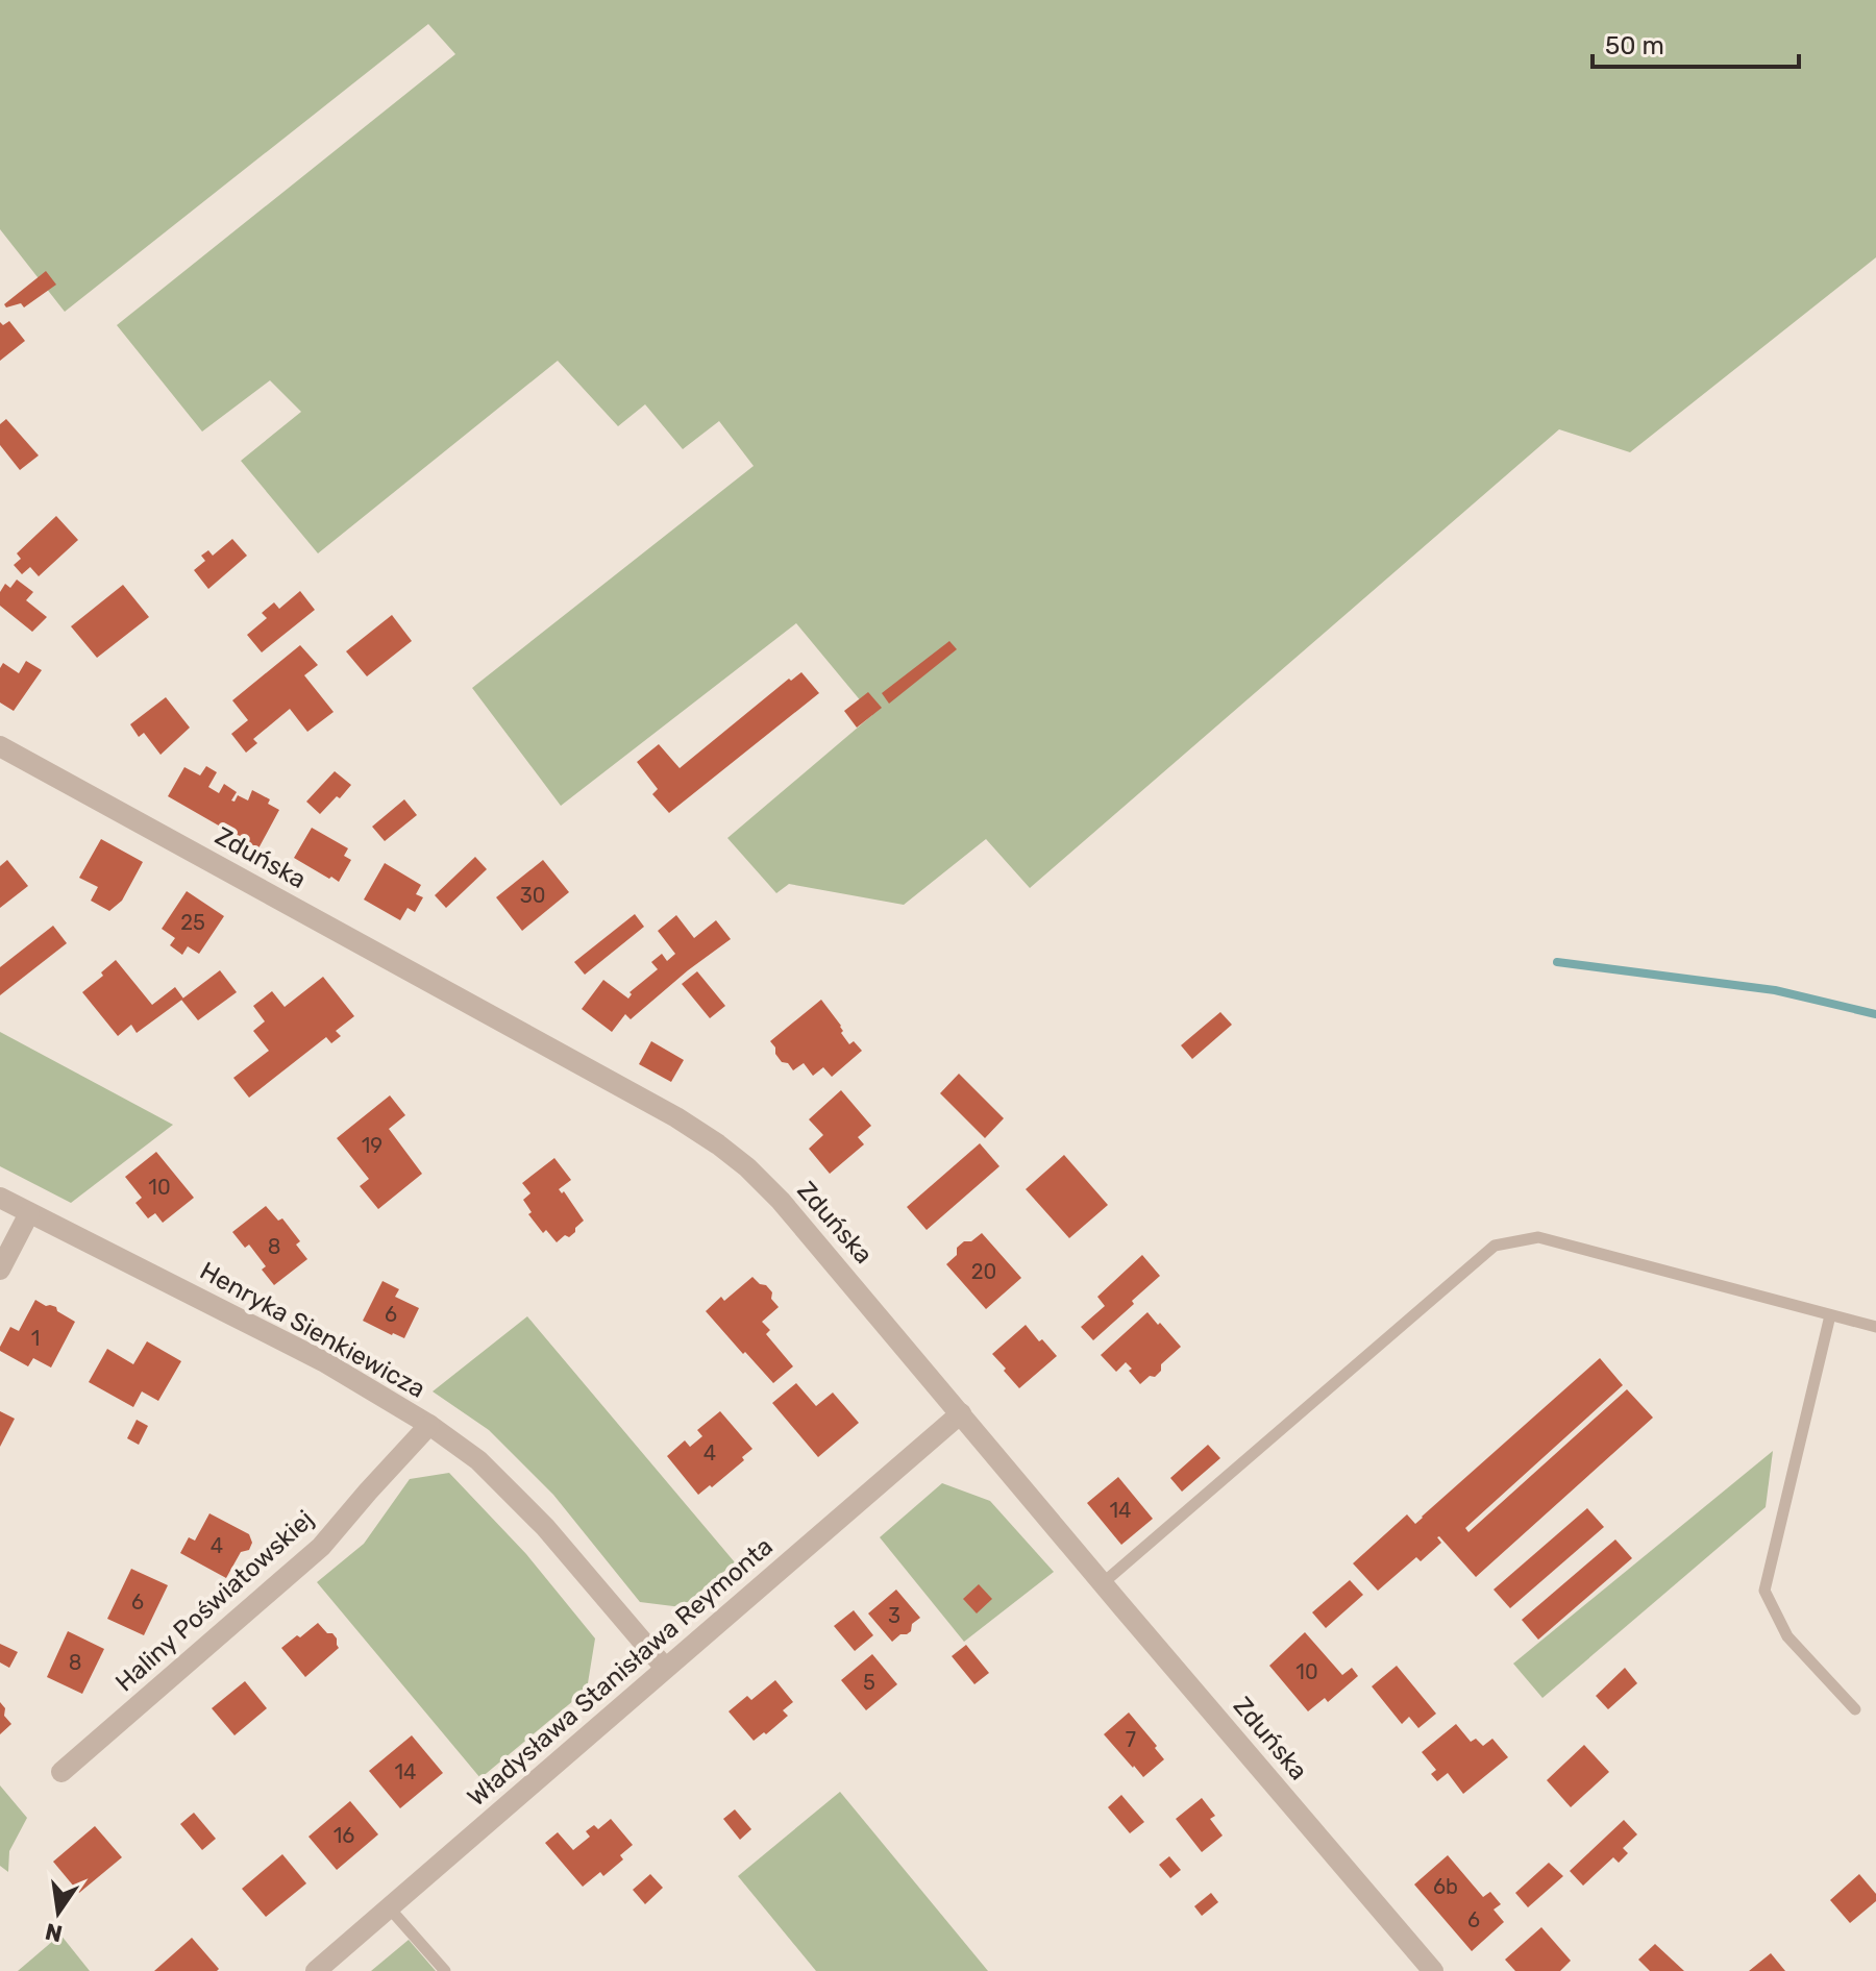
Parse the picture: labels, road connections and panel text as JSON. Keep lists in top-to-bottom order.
{
  "streets": {
    "street": [
      "Zduńska",
      "Henryka Sienkiewicza",
      "Haliny Poświatowskiej",
      "Władysława Stanisława Reymonta"
    ]
  },
  "crossings": [
    ["Zduńska", "Władysława Stanisława Reymonta"],
    ["Henryka Sienkiewicza", "Haliny Poświatowskiej"],
    ["Henryka Sienkiewicza", "Władysława Stanisława Reymonta"]
  ],
  "house_numbers": [
    "30",
    "25",
    "19",
    "10",
    "8",
    "20",
    "6",
    "1",
    "4",
    "14",
    "4",
    "6",
    "3",
    "8",
    "10",
    "5",
    "7",
    "14",
    "16",
    "6b",
    "6"
  ],
  "scale_bar": "50 m",
  "north": "bottom"
}
